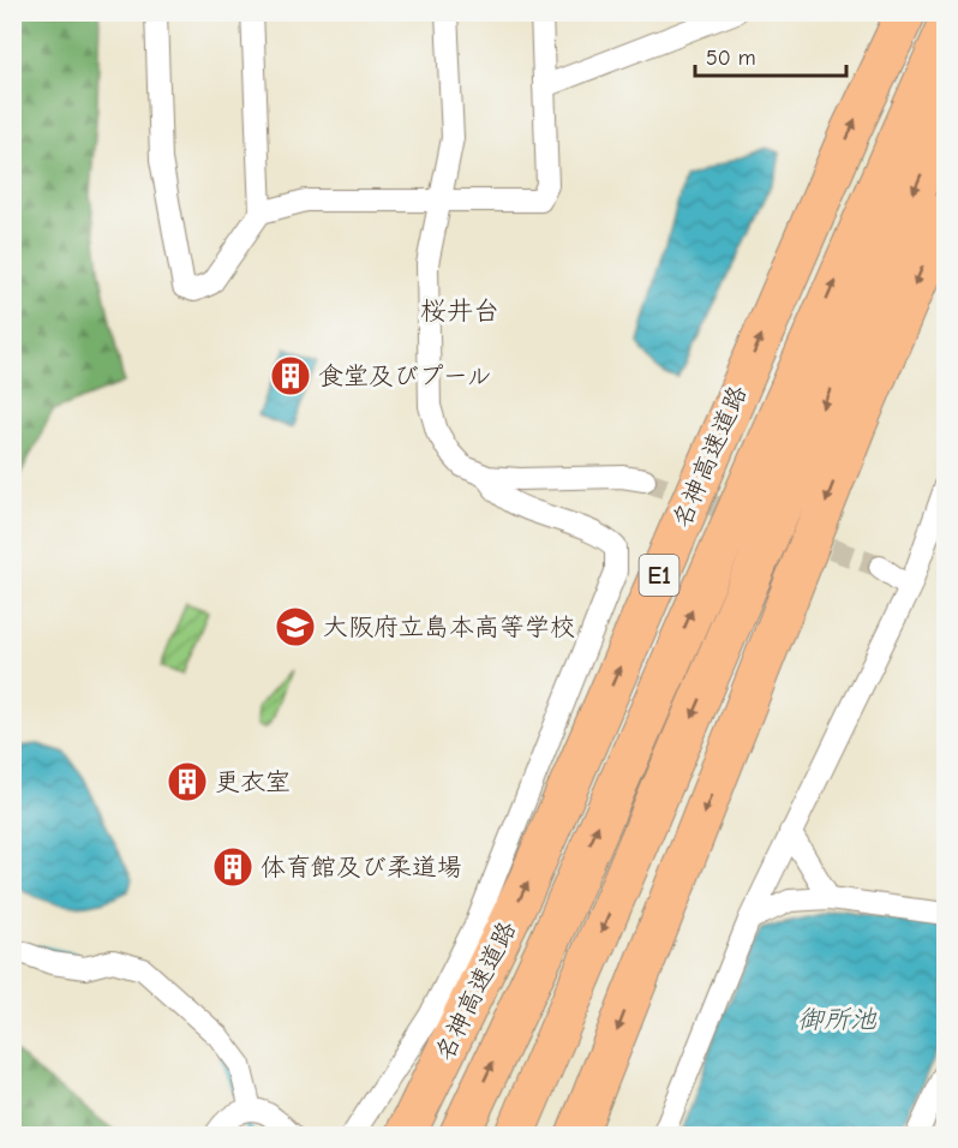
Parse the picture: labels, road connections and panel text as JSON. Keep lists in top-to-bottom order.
{
  "streets": {
    "highway": ["名神高速道路", "E1"]
  },
  "districts": ["桜井台"],
  "water": ["御所池"],
  "places": {
    "building": ["食堂及びプール", "更衣室", "体育館及び柔道場"],
    "school or university": ["大阪府立島本高等学校"]
  },
  "scale_bar": "50 m"
}
